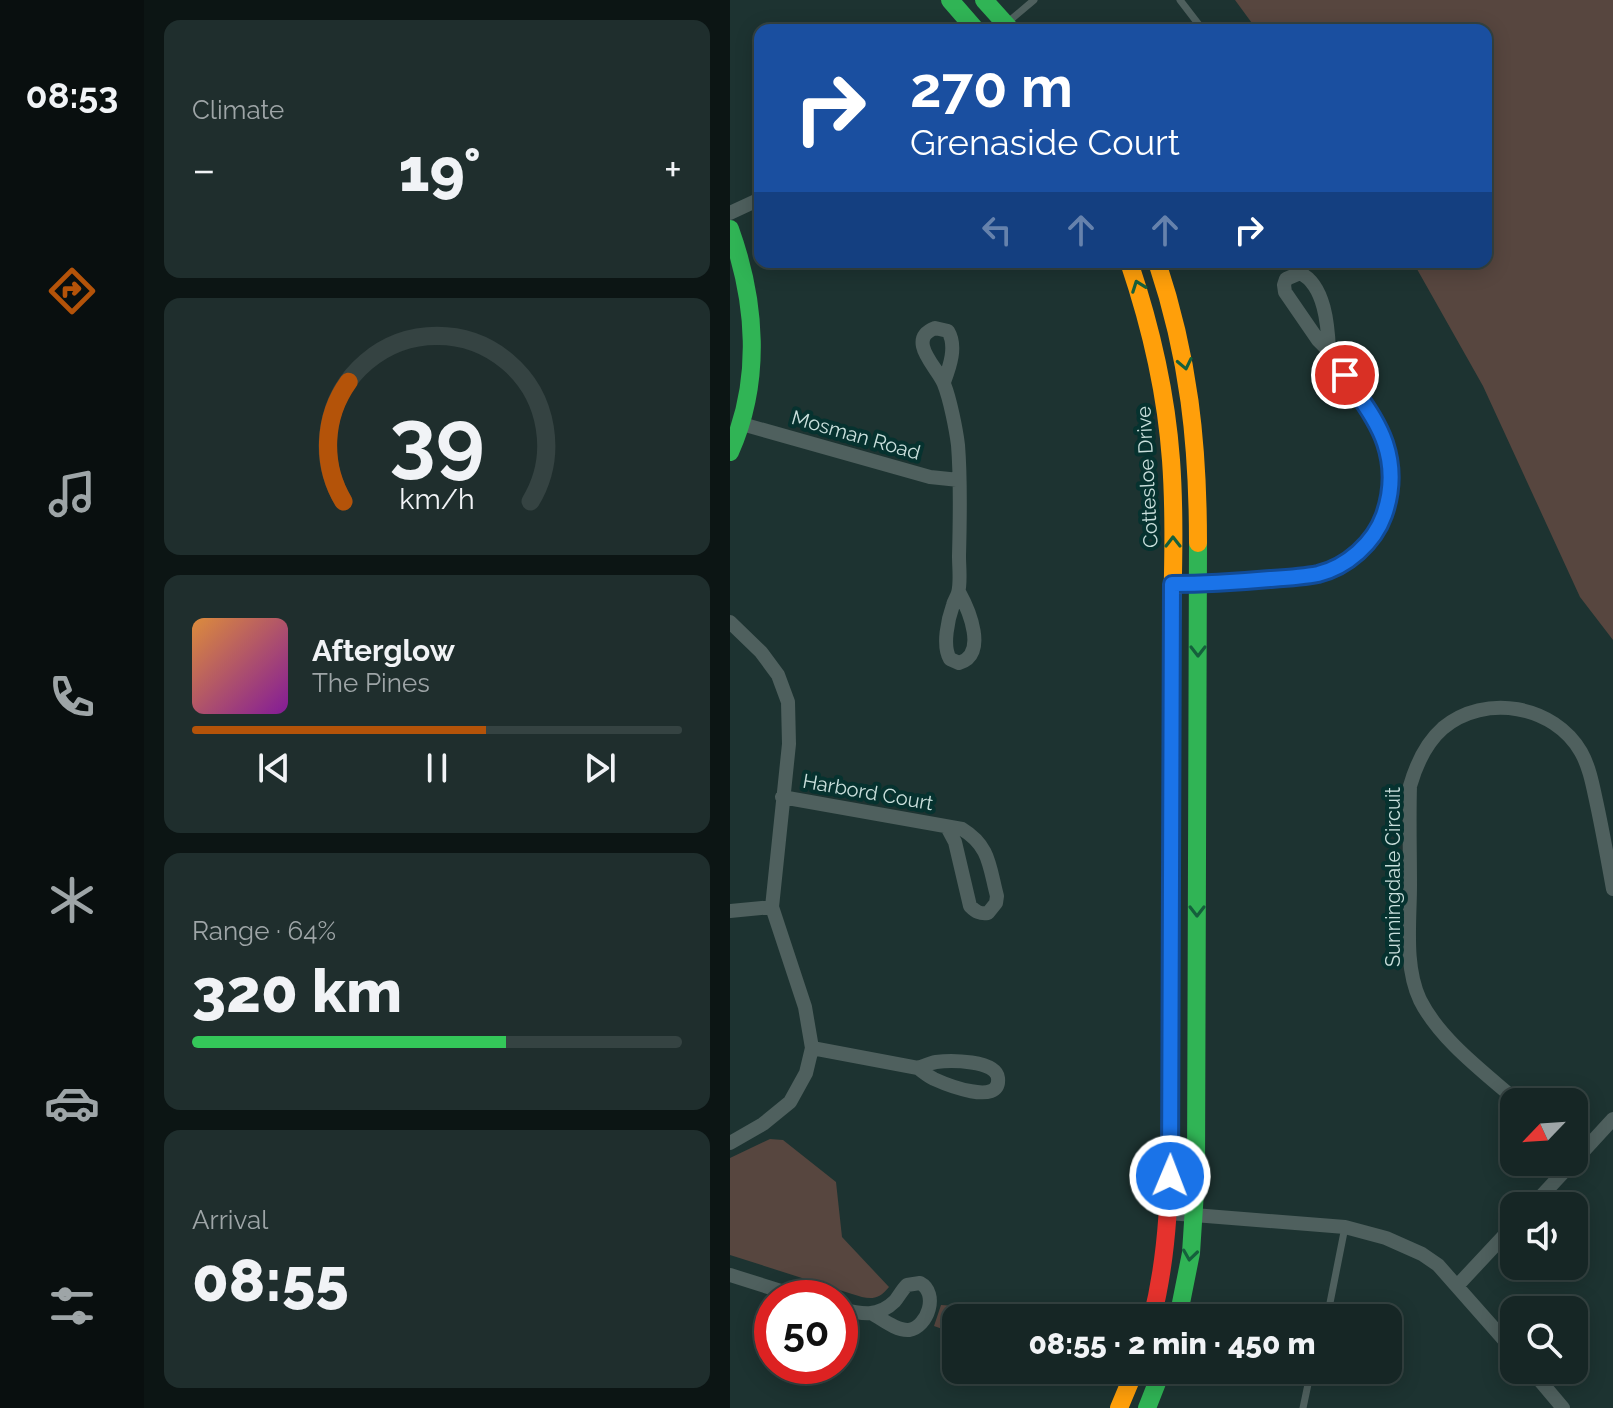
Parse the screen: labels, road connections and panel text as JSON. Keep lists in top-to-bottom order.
{
  "streets": {
    "main road": ["Cottesloe Drive"],
    "street": ["Mosman Road", "Harbord Court", "Sunningdale Circuit"]
  },
  "north": "bottom left",
  "page": {
    "tabs": "08:53",
    "tile": [
      "Climate",
      ["Range · 64%", "320 km"],
      ["Arrival", "08:55"]
    ],
    "turn": ["270 m", "Grenaside Court"],
    "heat": ["−", "19°", "+"],
    "song": ["Afterglow", "The Pines"],
    "limit": "50",
    "trip": "08:55 · 2 min · 450 m",
    "gauge": ["39", "km/h"]
  }
}
